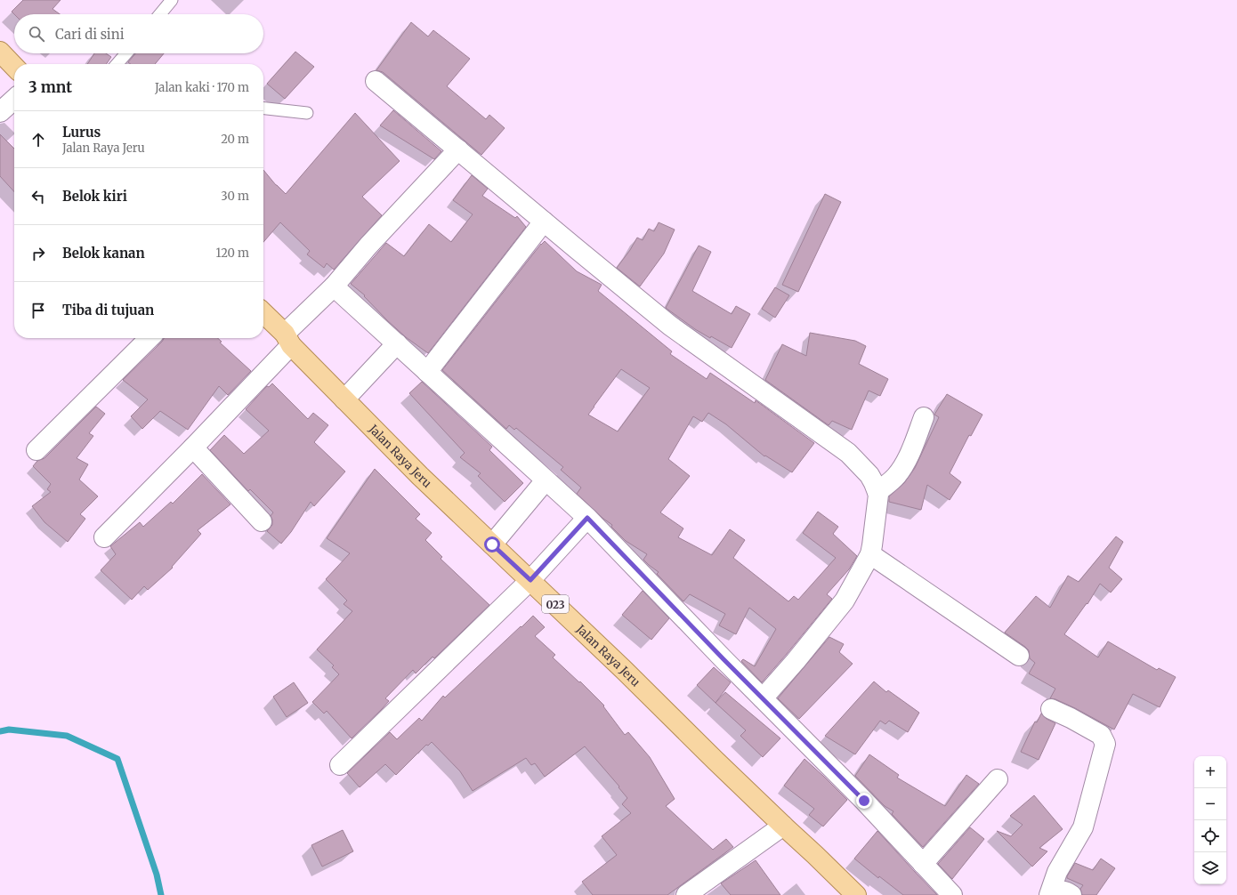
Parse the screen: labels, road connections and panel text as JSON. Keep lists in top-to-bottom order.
{
  "streets": {
    "main road": ["Jalan Raya Jeru", "023"]
  },
  "page": {
    "search": "Cari di sini",
    "heading": ["3 mnt", "Jalan kaki · 170 m"],
    "list": [
      ["Lurus", "Jalan Raya Jeru", "20 m"],
      ["Belok kiri", "30 m"],
      ["Belok kanan", "120 m"],
      "Tiba di tujuan"
    ],
    "map_buttons": ["+", "−"]
  }
}
